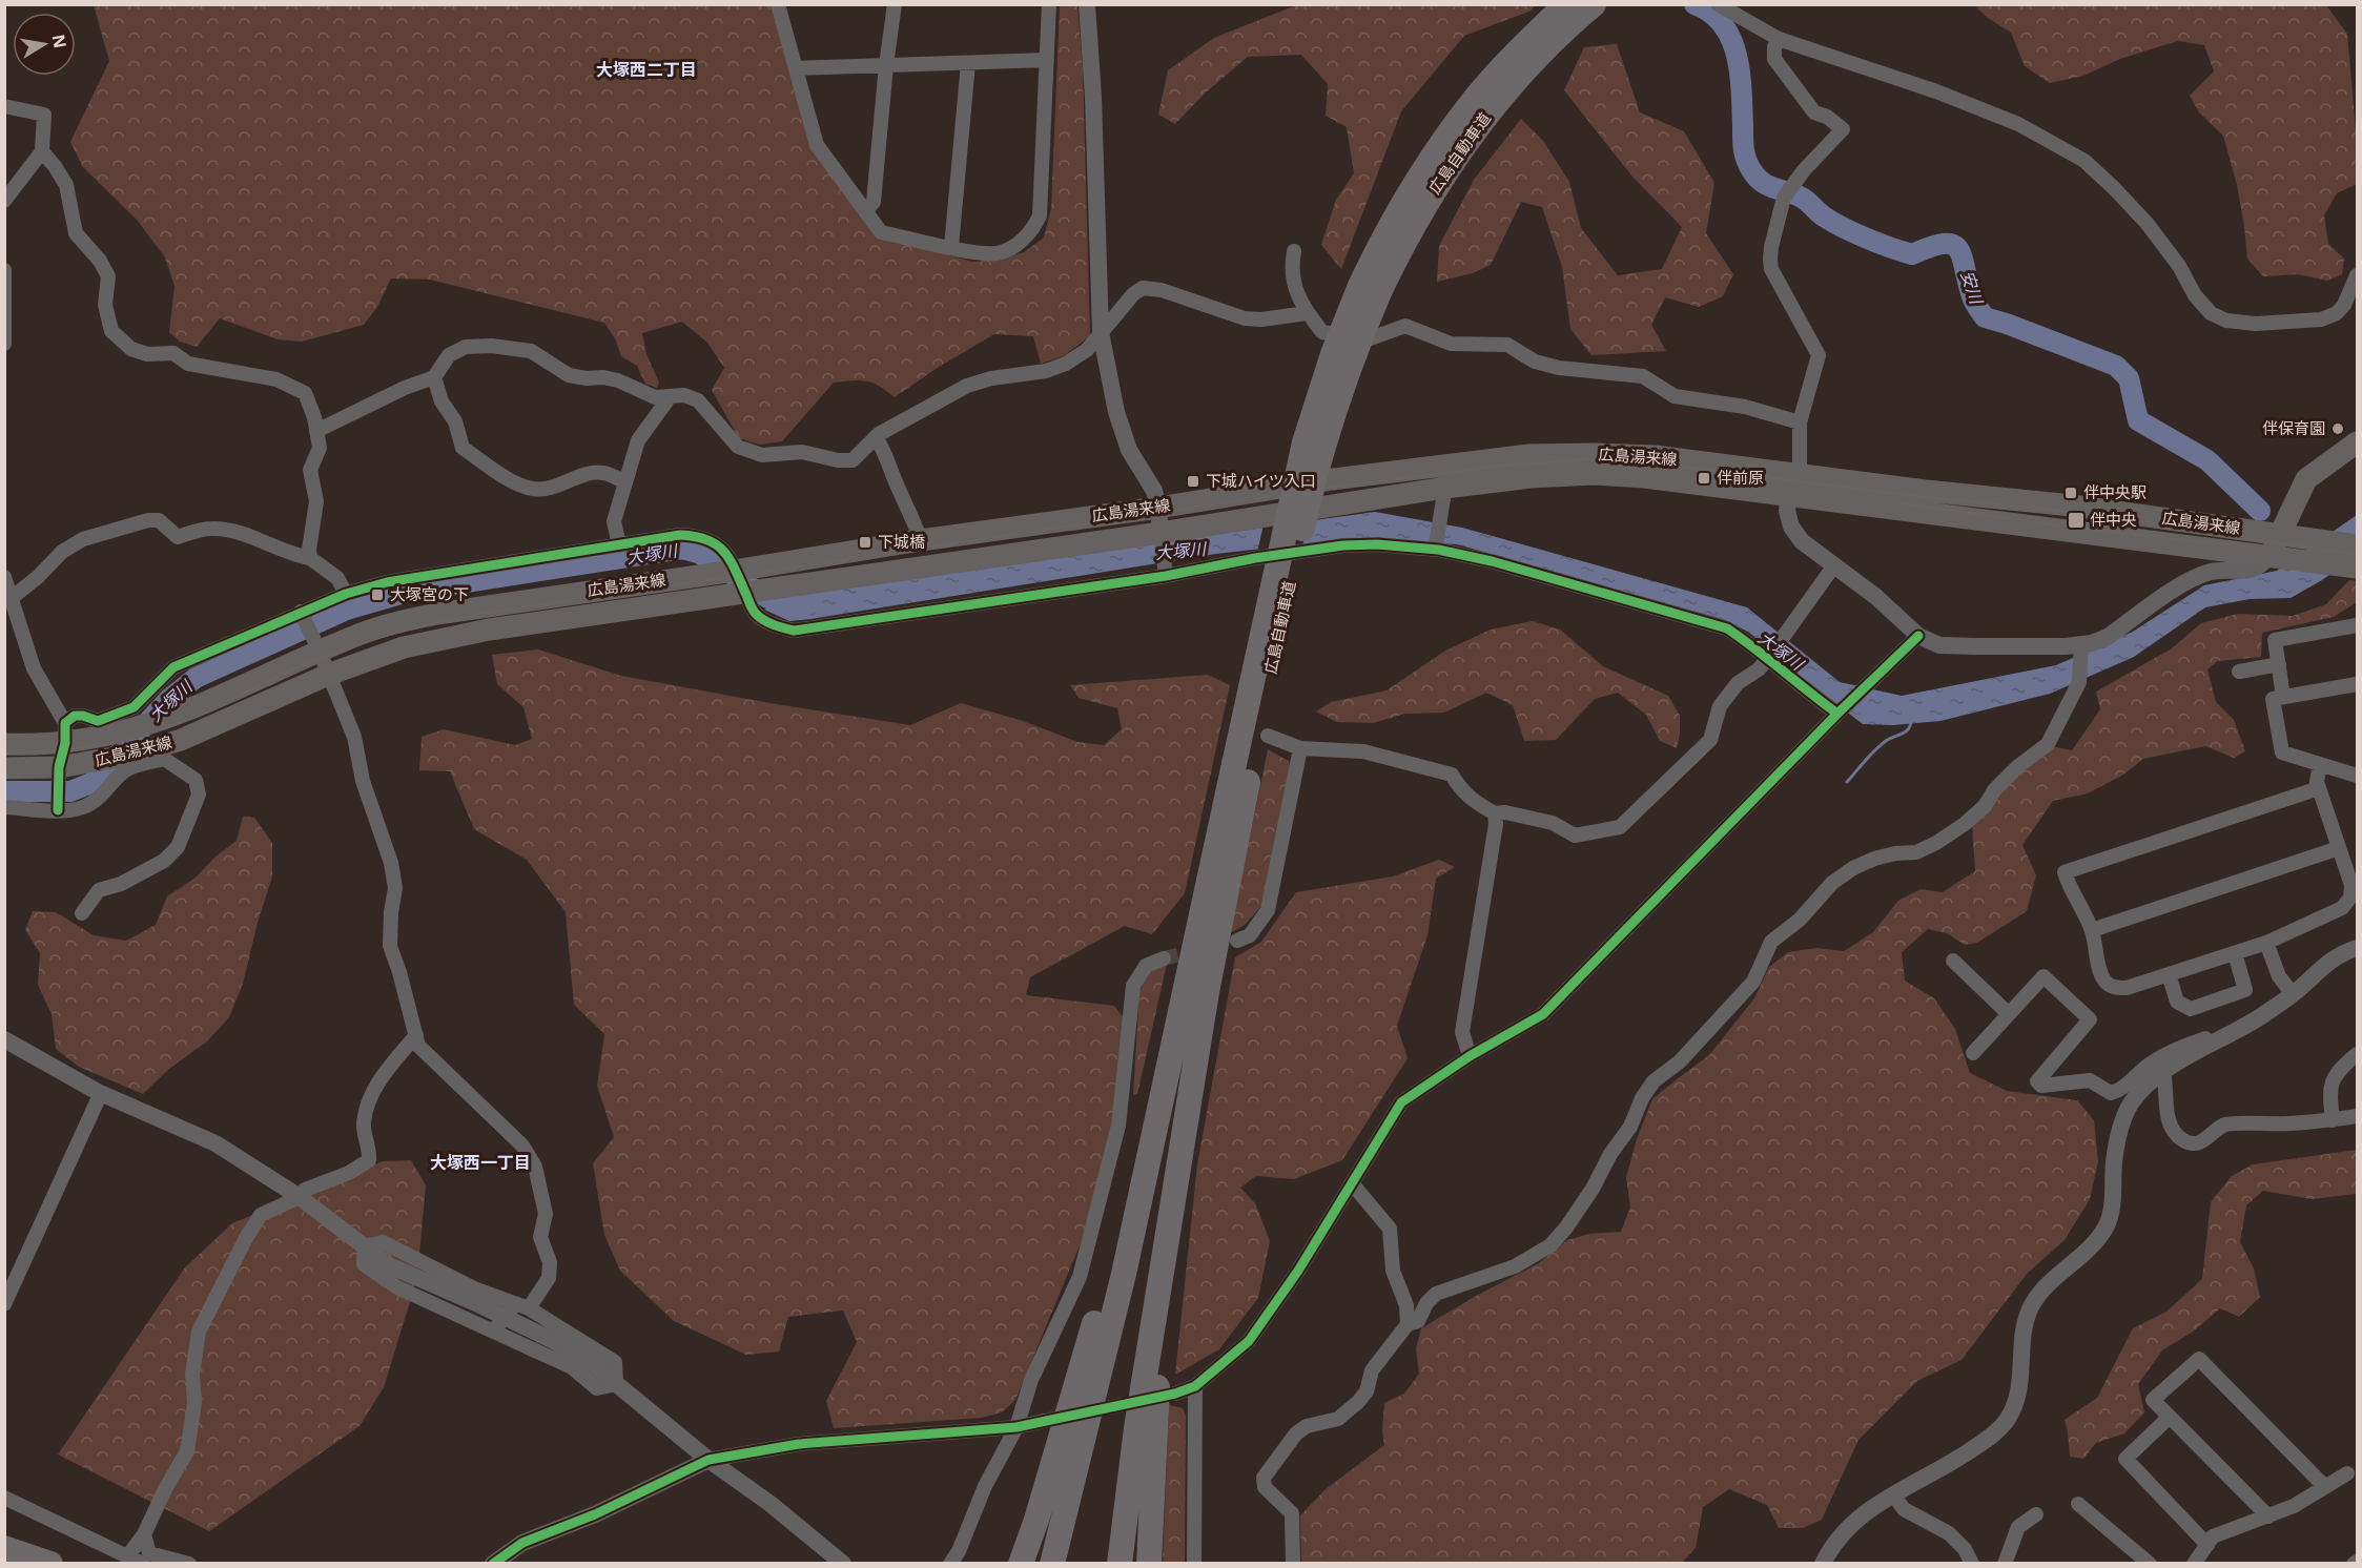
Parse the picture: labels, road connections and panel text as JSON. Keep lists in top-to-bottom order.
{
  "streets": {
    "highway": ["広島自動車道"],
    "main road": ["広島湯来線"]
  },
  "districts": ["大塚西二丁目", "大塚西一丁目"],
  "water": ["安川", "大塚川"],
  "places": {
    "other": ["伴保育園"],
    "transit": [
      "伴前原",
      "下城ハイツ入口",
      "伴中央駅",
      "伴中央",
      "下城橋",
      "大塚宮の下"
    ]
  },
  "north": "right"
}
